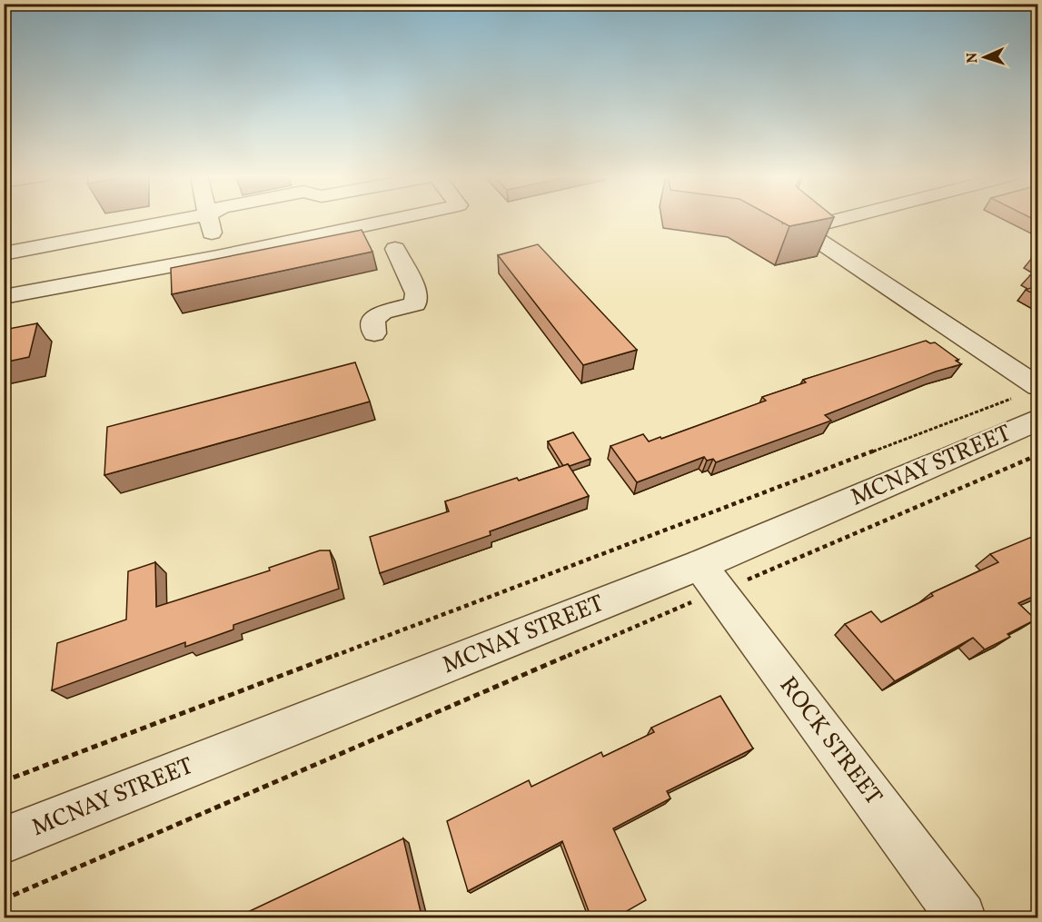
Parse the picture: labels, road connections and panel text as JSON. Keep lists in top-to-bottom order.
{
  "streets": {
    "street": ["MCNAY STREET", "ROCK STREET"]
  },
  "crossings": [
    ["MCNAY STREET", "ROCK STREET"]
  ],
  "north": "left"
}
